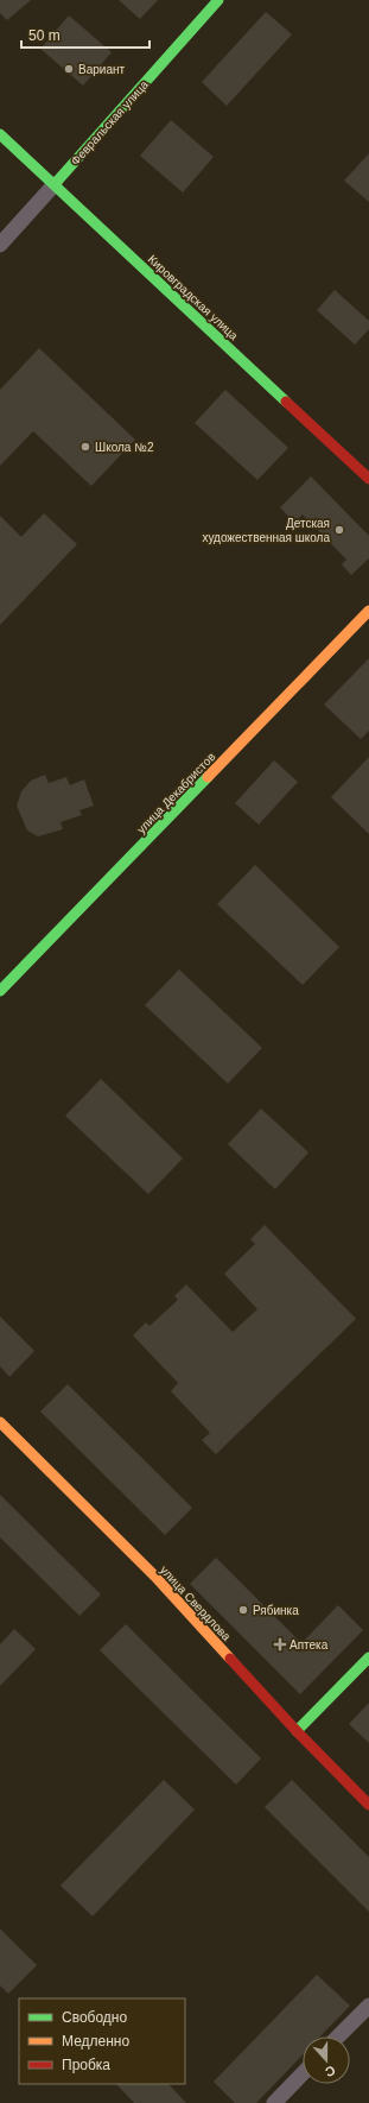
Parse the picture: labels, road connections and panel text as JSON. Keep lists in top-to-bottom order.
{
  "streets": {
    "main road": [
      "Февральская улица",
      "Кировградская улица",
      "улица Декабристов",
      "улица Свердлова"
    ]
  },
  "crossings": [
    ["Февральская улица", "Кировградская улица"]
  ],
  "places": {
    "other": [
      "Вариант",
      "Школа №2",
      "Детская художественная школа",
      "Рябинка"
    ],
    "health": ["Аптека"]
  },
  "legend": ["Свободно", "Медленно", "Пробка"],
  "scale_bar": "50 m",
  "north": "bottom"
}
